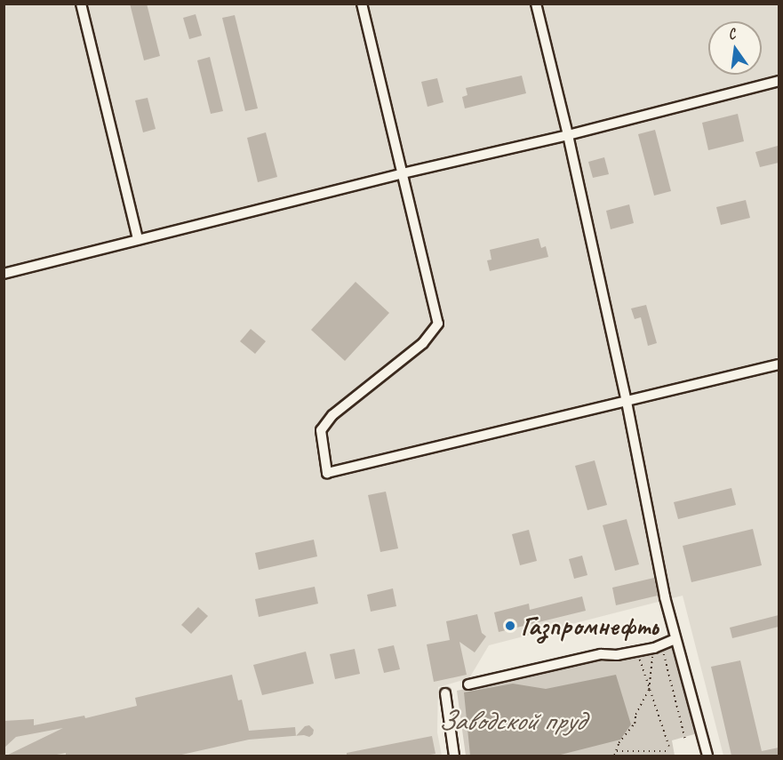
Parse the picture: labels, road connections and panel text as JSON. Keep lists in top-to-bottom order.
{
  "water": ["Заводской пруд"],
  "places": ["Газпромнефть"],
  "north": "top"
}
